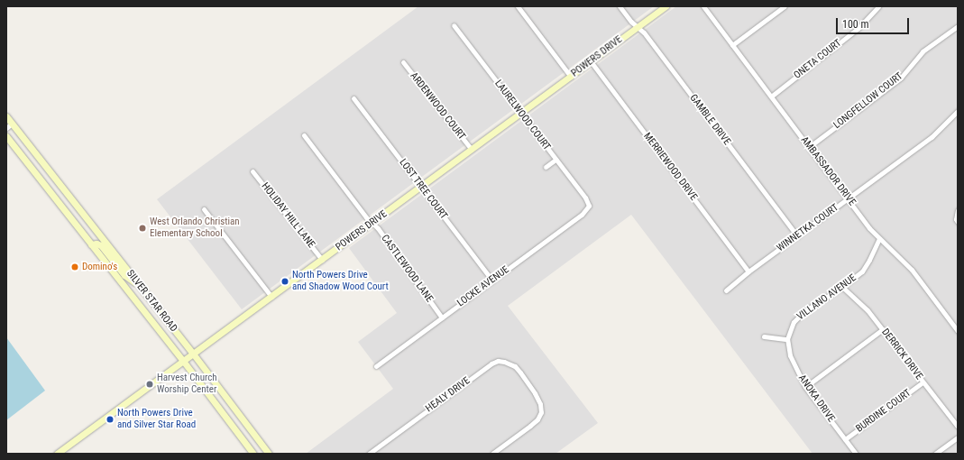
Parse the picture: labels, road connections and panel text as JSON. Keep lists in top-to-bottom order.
{
  "streets": {
    "main road": ["POWERS DRIVE", "SILVER STAR ROAD"],
    "street": [
      "ONETA COURT",
      "LONGFELLOW COURT",
      "ARDENWOOD COURT",
      "LAURELWOOD COURT",
      "GAMBLE DRIVE",
      "MERRIEWOOD DRIVE",
      "AMBASSADOR DRIVE",
      "LOST TREE COURT",
      "HOLIDAY HILL LANE",
      "WINNETKA COURT",
      "CASTLEWOOD LANE",
      "LOCKE AVENUE",
      "VILLANO AVENUE",
      "DERRICK DRIVE",
      "HEALY DRIVE",
      "ANOKA DRIVE",
      "BURDINE COURT"
    ]
  },
  "crossings": [
    ["POWERS DRIVE", "ARDENWOOD COURT"],
    ["POWERS DRIVE", "LAURELWOOD COURT"],
    ["POWERS DRIVE", "GAMBLE DRIVE"],
    ["POWERS DRIVE", "MERRIEWOOD DRIVE"],
    ["POWERS DRIVE", "LOST TREE COURT"],
    ["POWERS DRIVE", "HOLIDAY HILL LANE"],
    ["POWERS DRIVE", "CASTLEWOOD LANE"],
    ["POWERS DRIVE", "SILVER STAR ROAD"],
    ["ONETA COURT", "AMBASSADOR DRIVE"],
    ["LONGFELLOW COURT", "AMBASSADOR DRIVE"],
    ["LAURELWOOD COURT", "LOCKE AVENUE"],
    ["GAMBLE DRIVE", "WINNETKA COURT"],
    ["MERRIEWOOD DRIVE", "WINNETKA COURT"],
    ["AMBASSADOR DRIVE", "WINNETKA COURT"],
    ["AMBASSADOR DRIVE", "VILLANO AVENUE"],
    ["LOST TREE COURT", "LOCKE AVENUE"],
    ["CASTLEWOOD LANE", "LOCKE AVENUE"],
    ["VILLANO AVENUE", "DERRICK DRIVE"],
    ["VILLANO AVENUE", "ANOKA DRIVE"],
    ["DERRICK DRIVE", "BURDINE COURT"],
    ["ANOKA DRIVE", "BURDINE COURT"]
  ],
  "places": [
    "West Orlando Christian Elementary School",
    "Domino's",
    "North Powers Drive and Shadow Wood Court",
    "Harvest Church Worship Center",
    "North Powers Drive and Silver Star Road"
  ],
  "scale_bar": "100 m"
}
